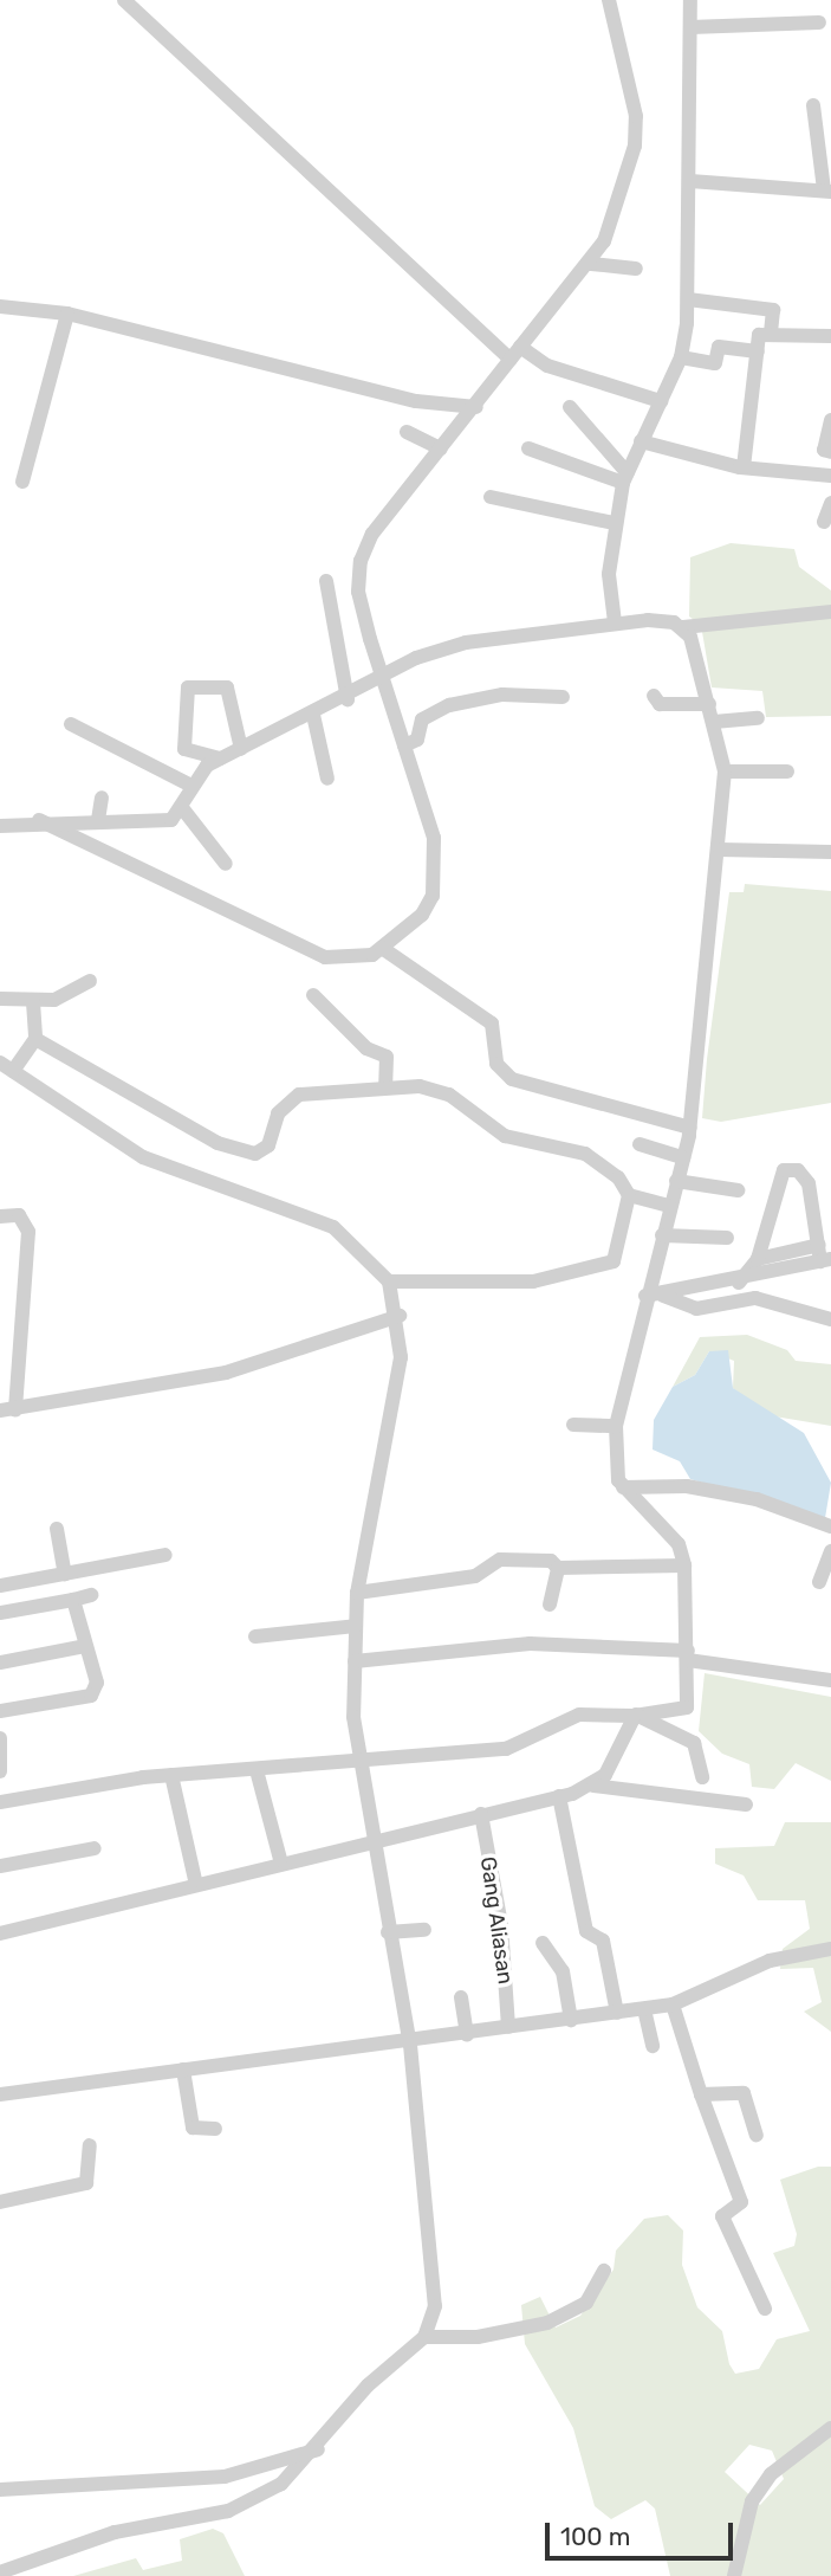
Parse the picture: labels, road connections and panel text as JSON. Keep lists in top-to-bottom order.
{
  "streets": {
    "street": ["Gang Aliasan"]
  },
  "scale_bar": "100 m"
}
